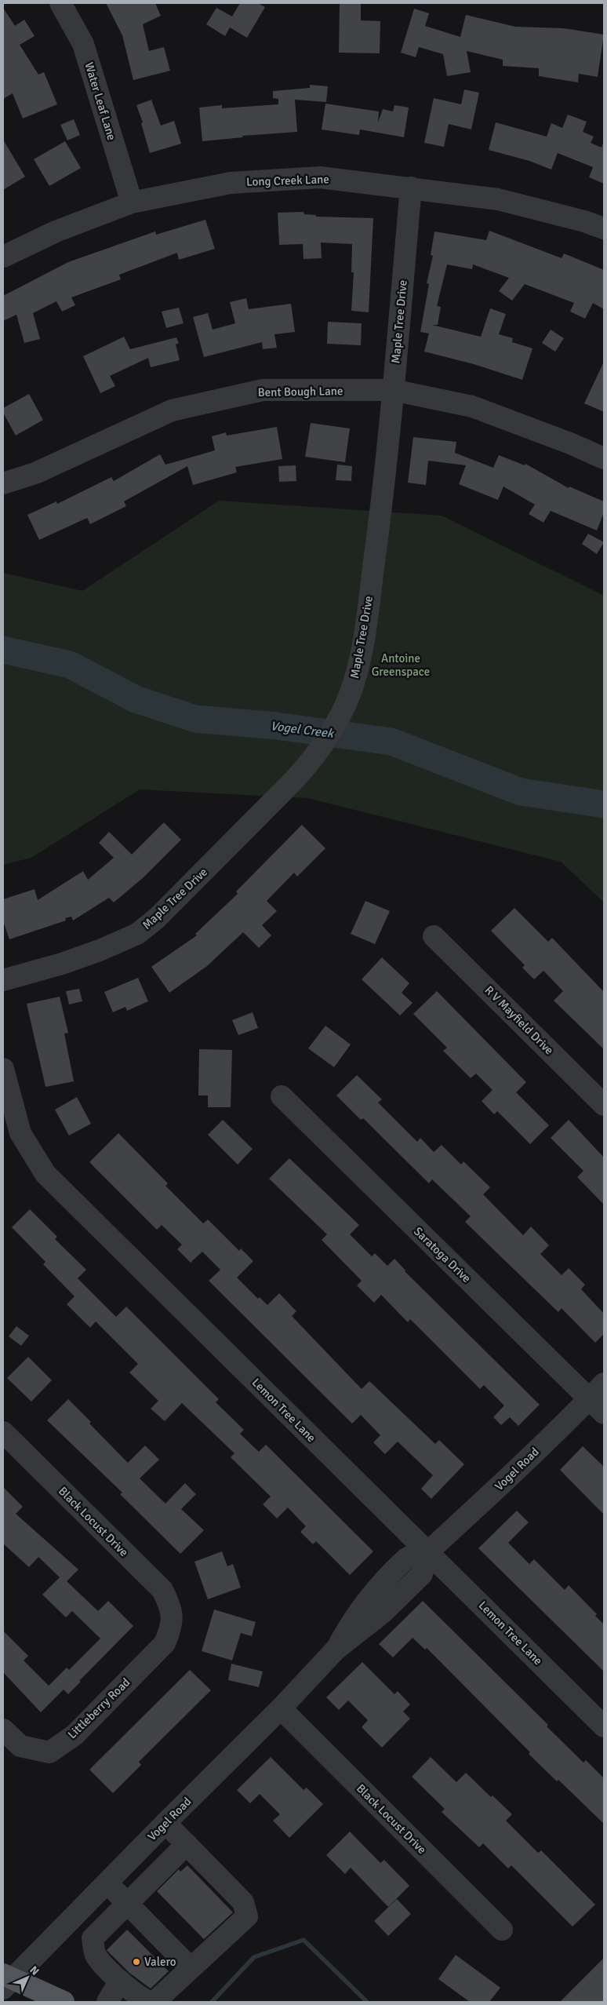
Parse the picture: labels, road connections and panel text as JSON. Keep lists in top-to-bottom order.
{
  "streets": {
    "street": [
      "Water Leaf Lane",
      "Long Creek Lane",
      "Maple Tree Drive",
      "Bent Bough Lane",
      "R V Mayfield Drive",
      "Saratoga Drive",
      "Lemon Tree Lane",
      "Vogel Road",
      "Black Locust Drive",
      "Littleberry Road"
    ]
  },
  "crossings": [
    ["Water Leaf Lane", "Long Creek Lane"],
    ["Long Creek Lane", "Maple Tree Drive"],
    ["Maple Tree Drive", "Bent Bough Lane"],
    ["Saratoga Drive", "Vogel Road"],
    ["Lemon Tree Lane", "Vogel Road"],
    ["Vogel Road", "Black Locust Drive"],
    ["Black Locust Drive", "Littleberry Road"]
  ],
  "water": ["Vogel Creek"],
  "parks": ["Antoine Greenspace"],
  "places": ["Valero"],
  "north": "top right"
}
